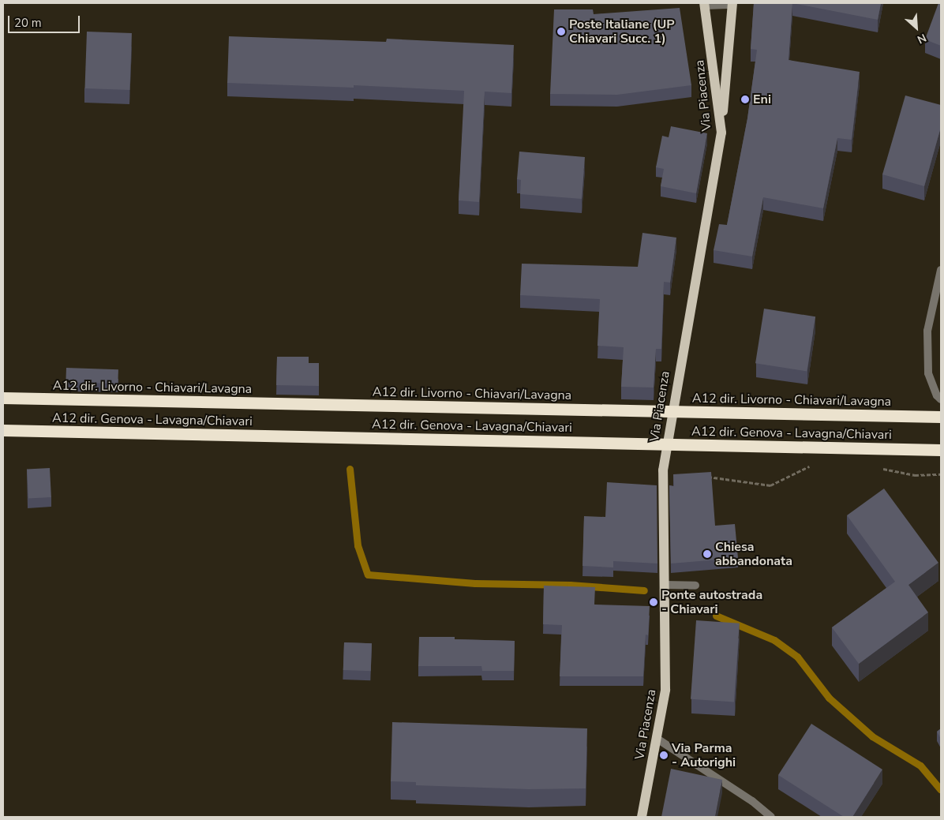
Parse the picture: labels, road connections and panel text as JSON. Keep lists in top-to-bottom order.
{
  "streets": {
    "highway": ["A12 dir. Livorno - Chiavari/Lavagna", "A12 dir. Genova - Lavagna/Chiavari"],
    "main road": ["Via Piacenza"]
  },
  "places": [
    "Poste Italiane (UP Chiavari Succ. 1)",
    "Eni",
    "Chiesa abbandonata",
    "Ponte autostrada - Chiavari",
    "Via Parma - Autorighi"
  ],
  "scale_bar": "20 m",
  "north": "bottom right"
}
